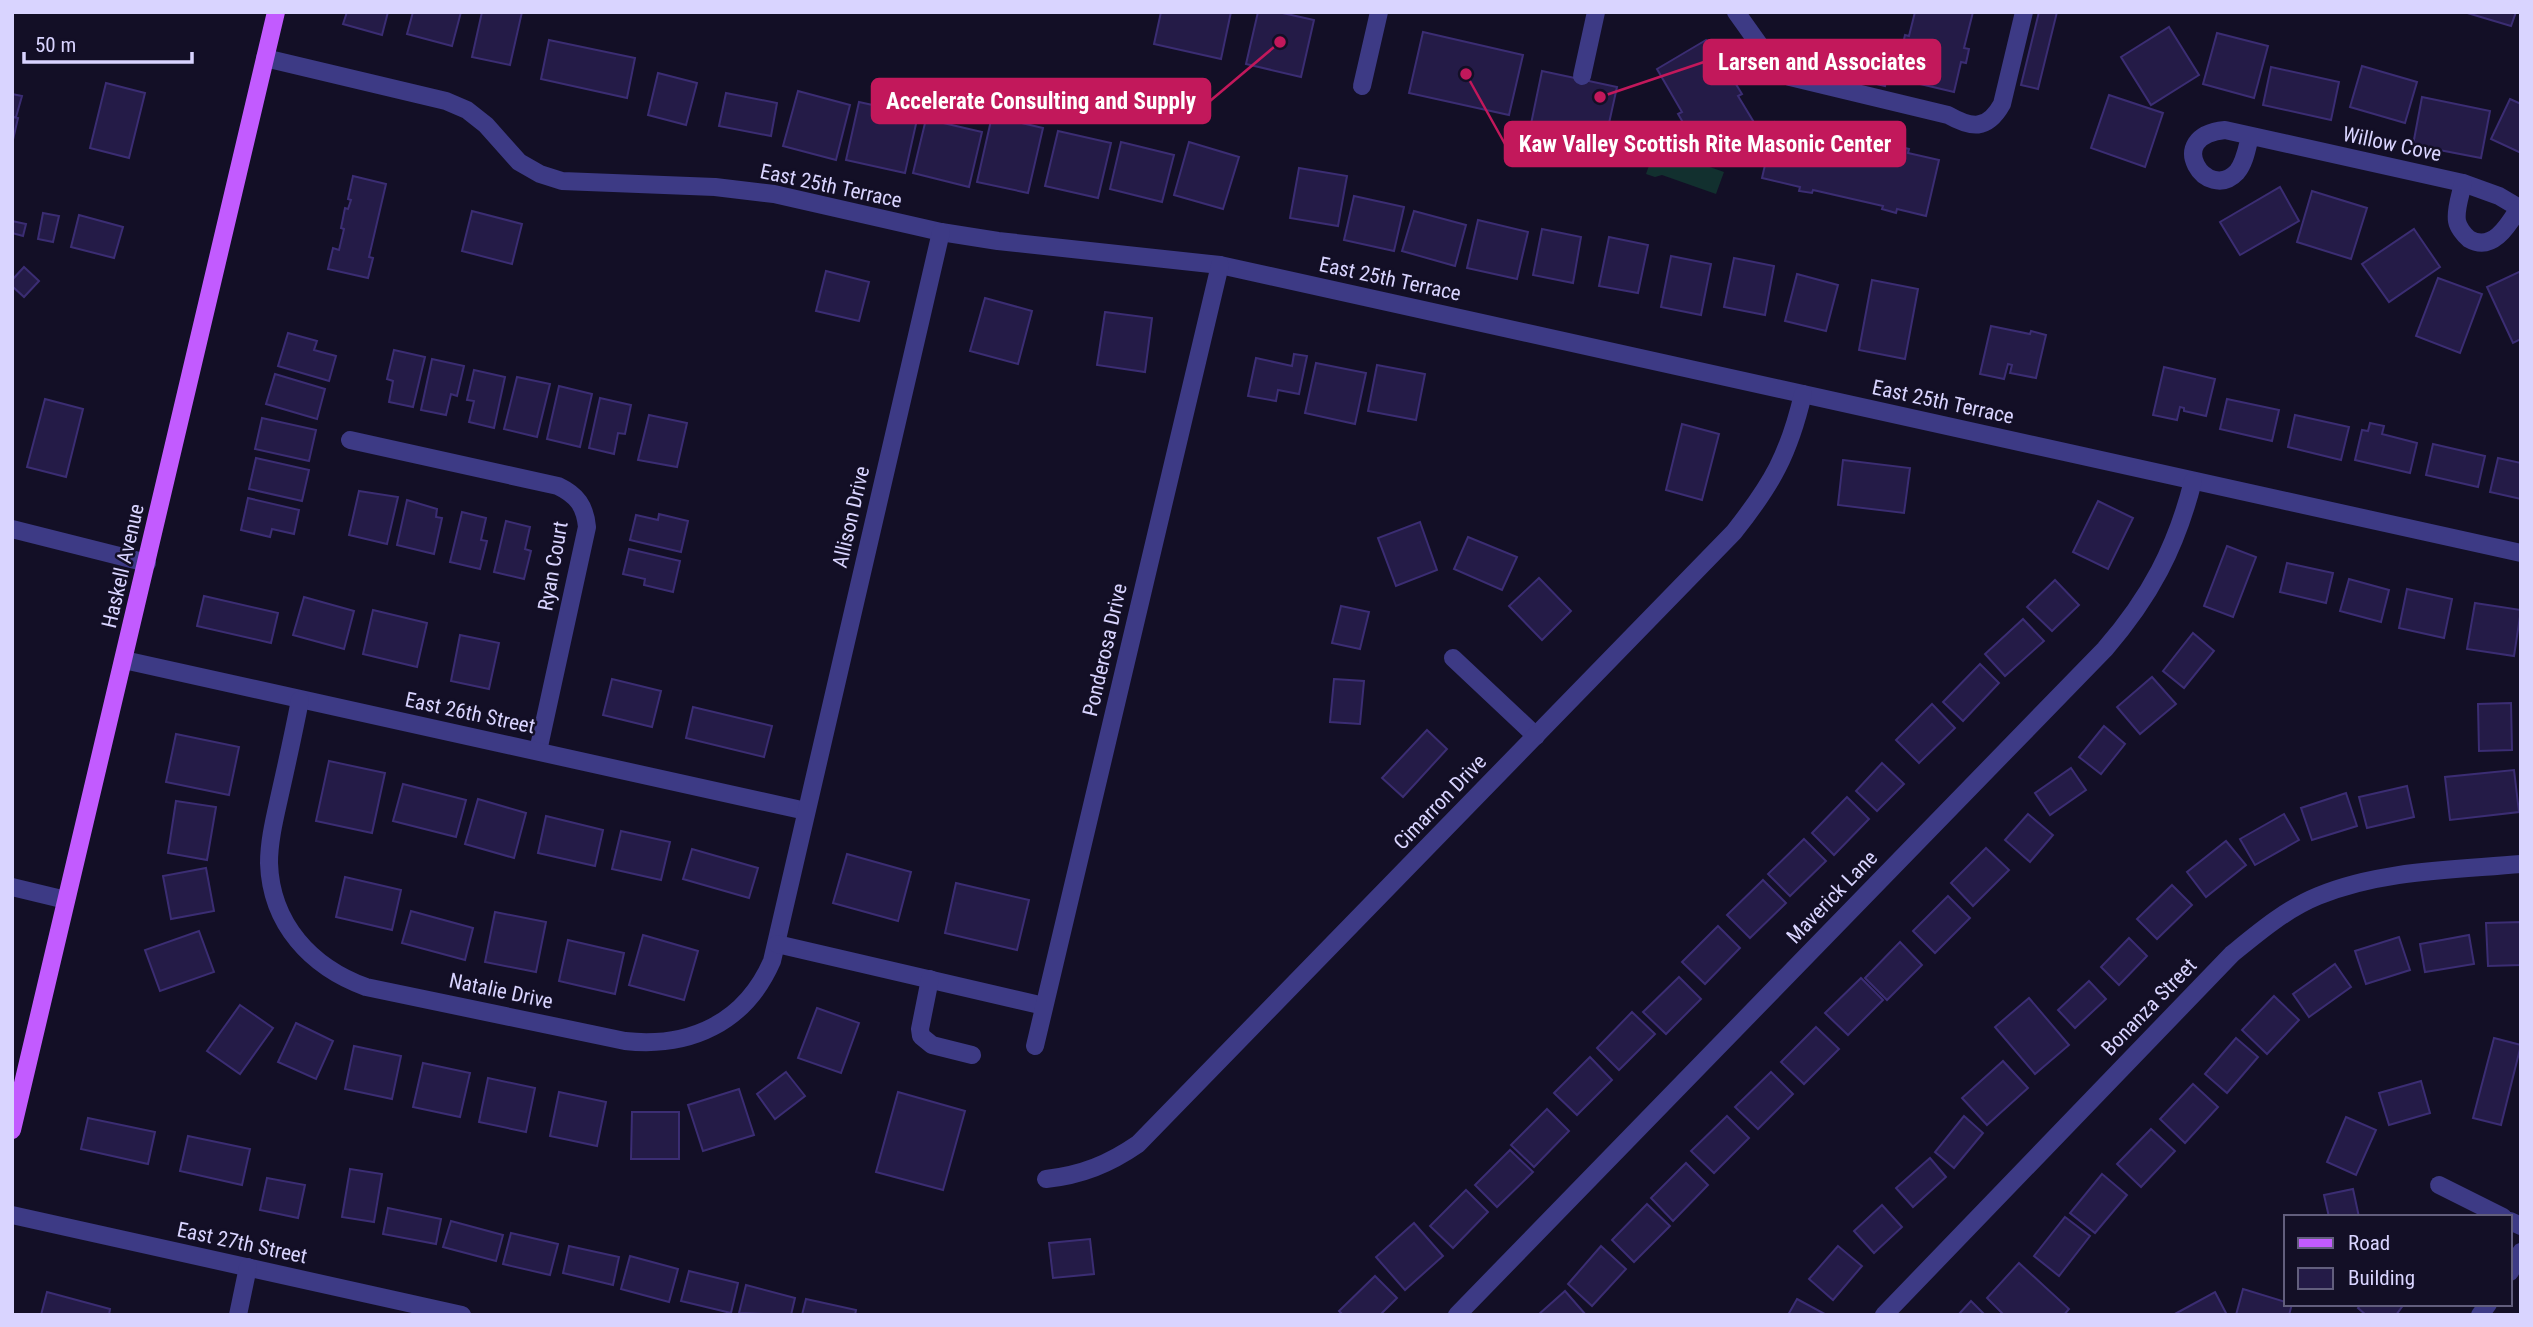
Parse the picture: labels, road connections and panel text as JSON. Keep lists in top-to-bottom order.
{
  "streets": {
    "main road": ["Haskell Avenue"],
    "street": [
      "Willow Cove",
      "East 25th Terrace",
      "Allison Drive",
      "Ryan Court",
      "Ponderosa Drive",
      "East 26th Street",
      "Cimarron Drive",
      "Maverick Lane",
      "Natalie Drive",
      "Bonanza Street",
      "East 27th Street"
    ]
  },
  "crossings": [
    ["East 25th Terrace", "Allison Drive"],
    ["East 25th Terrace", "Haskell Avenue"],
    ["East 25th Terrace", "Ponderosa Drive"],
    ["East 25th Terrace", "Cimarron Drive"],
    ["East 25th Terrace", "Maverick Lane"],
    ["Allison Drive", "East 26th Street"],
    ["Allison Drive", "Natalie Drive"],
    ["Haskell Avenue", "East 26th Street"],
    ["Ryan Court", "East 26th Street"],
    ["East 26th Street", "Natalie Drive"]
  ],
  "places": ["Accelerate Consulting and Supply", "Kaw Valley Scottish Rite Masonic Center", "Larsen and Associates"],
  "legend": ["Road", "Building"],
  "scale_bar": "50 m"
}
